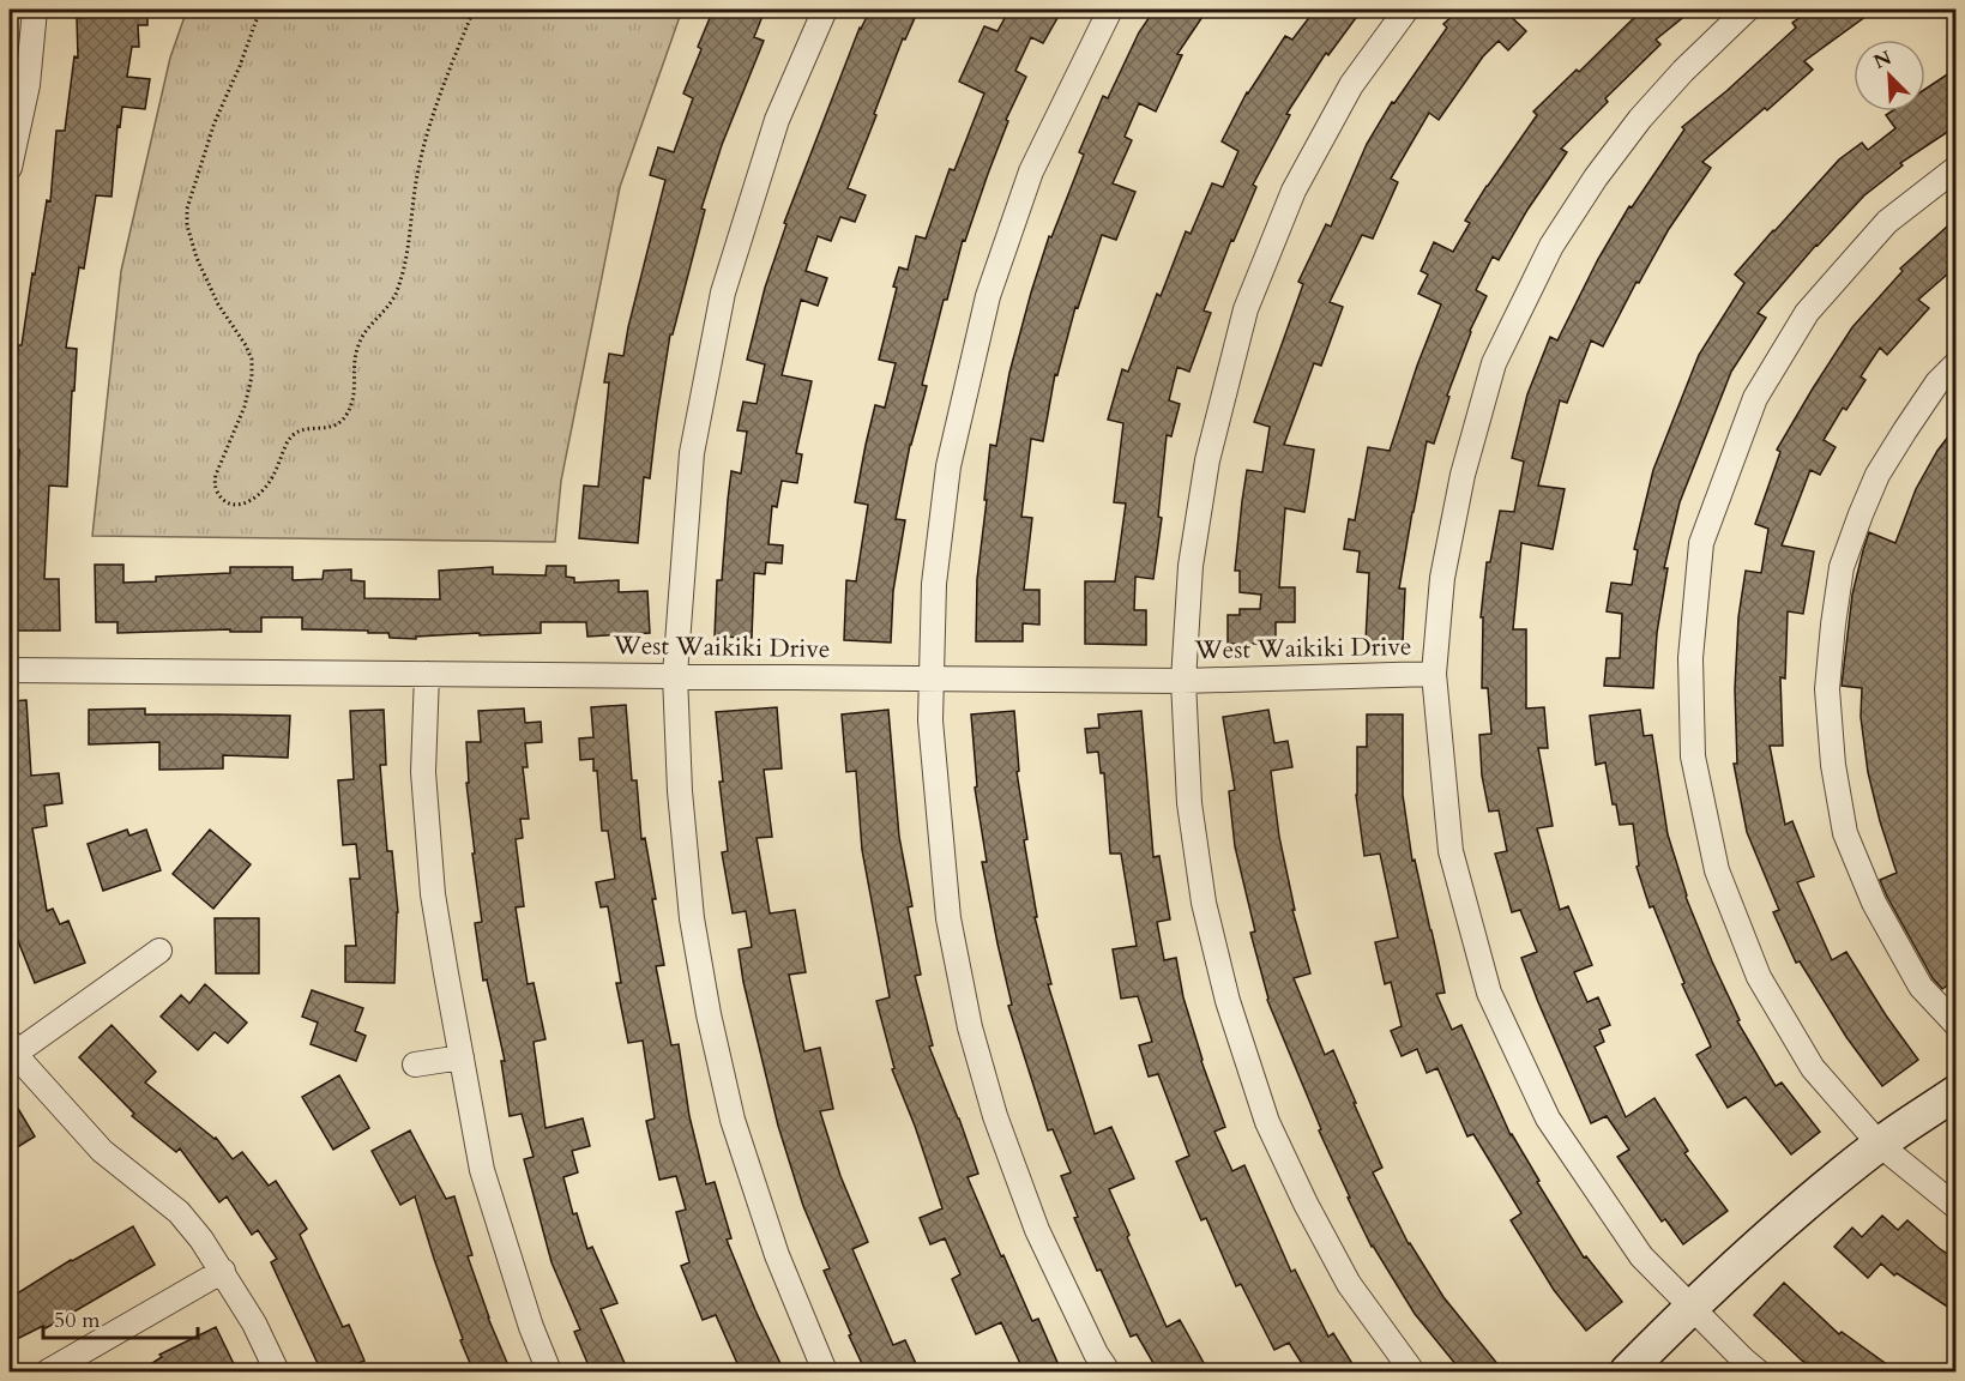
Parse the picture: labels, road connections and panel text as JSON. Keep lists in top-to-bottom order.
{
  "streets": {
    "street": ["West Waikiki Drive"]
  },
  "scale_bar": "50 m",
  "north": "top left"
}
